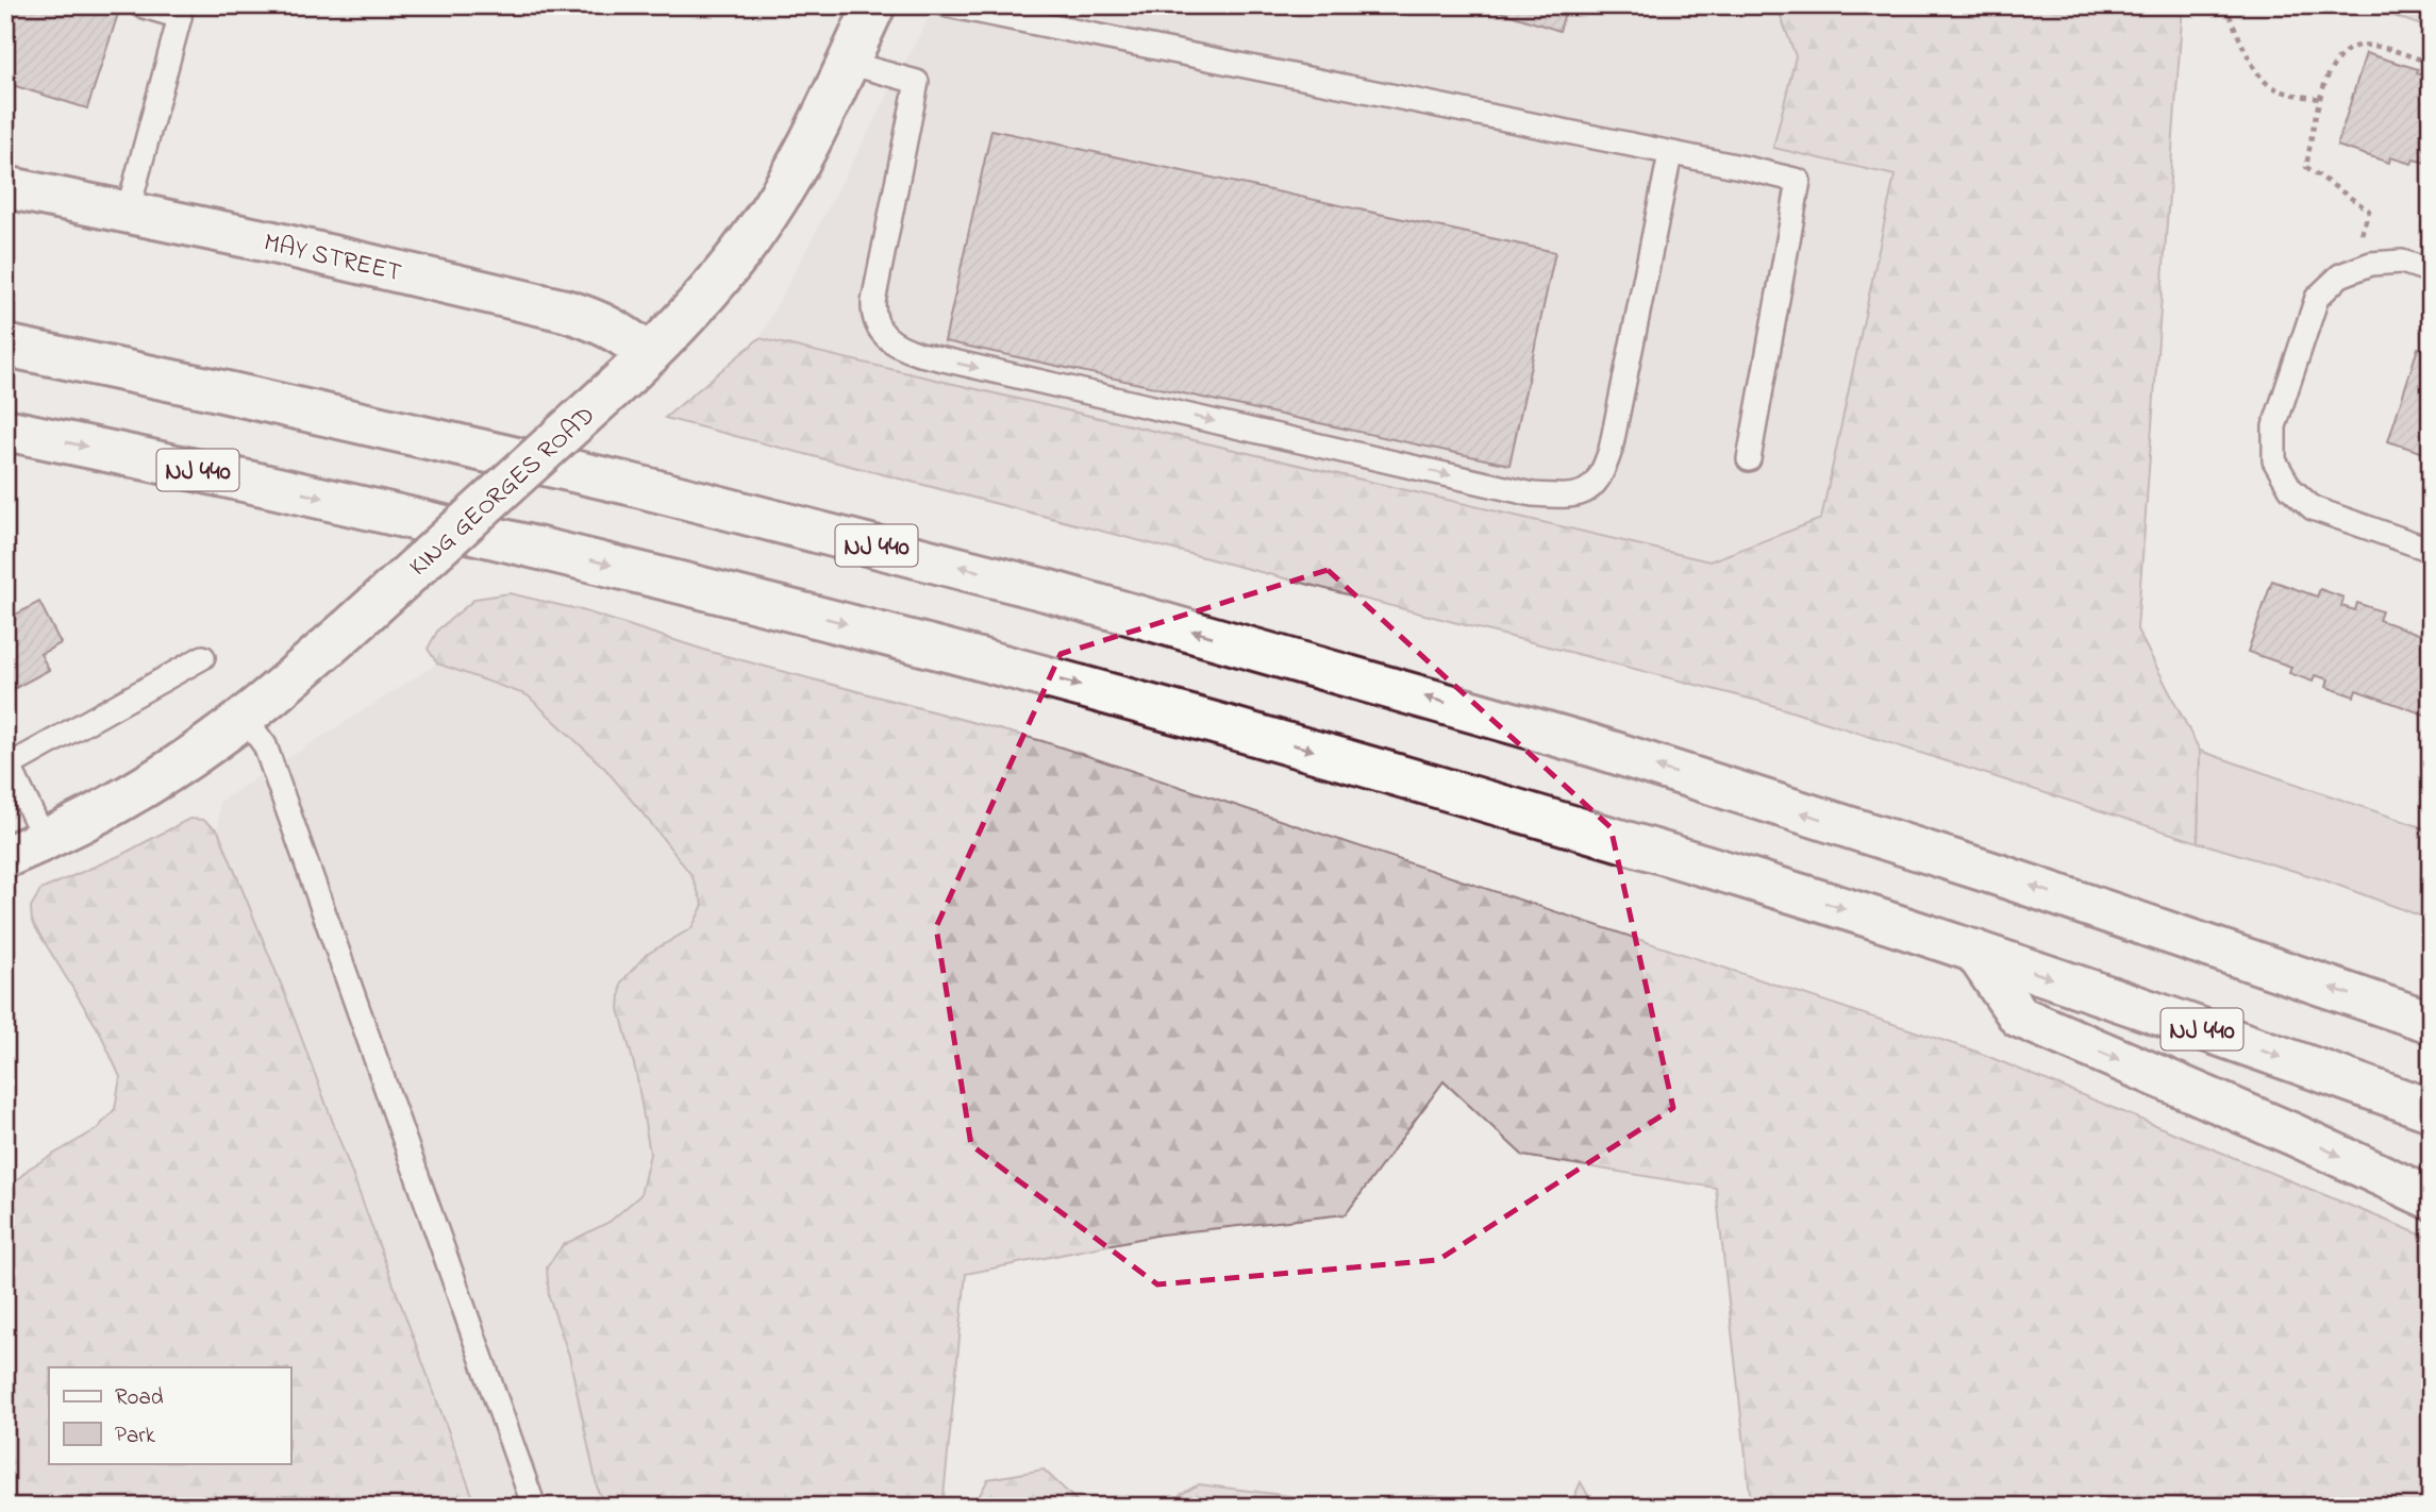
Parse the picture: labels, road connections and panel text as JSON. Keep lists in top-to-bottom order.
{
  "streets": {
    "main road": ["MAY STREET", "NJ 440", "KING GEORGES ROAD"]
  },
  "crossings": [
    ["MAY STREET", "KING GEORGES ROAD"]
  ],
  "legend": ["Road", "Park"]
}
